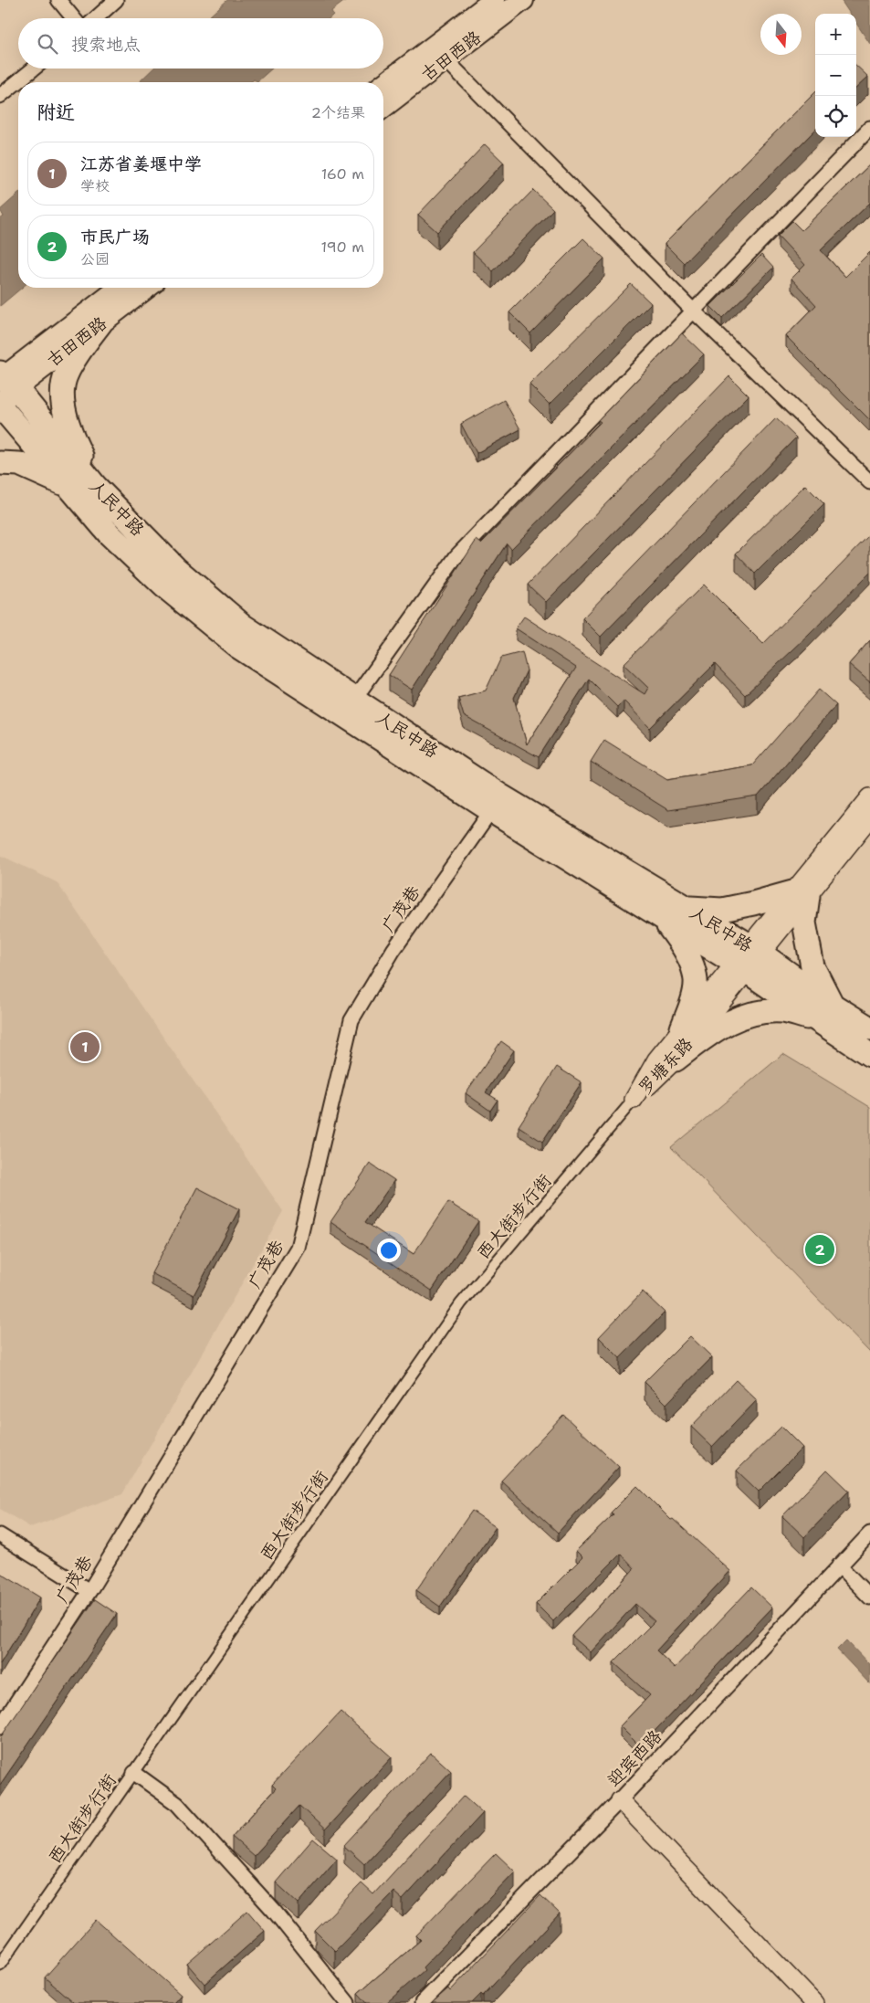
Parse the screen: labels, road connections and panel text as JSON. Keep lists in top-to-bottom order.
{
  "streets": {
    "main road": ["古田西路", "人民中路"],
    "street": [
      "广茂巷",
      "罗塘东路",
      "西大街步行街",
      "迎宾西路"
    ]
  },
  "crossings": [
    ["古田西路", "人民中路"],
    ["人民中路", "广茂巷"],
    ["人民中路", "罗塘东路"],
    ["罗塘东路", "西大街步行街"]
  ],
  "north": "bottom",
  "page": {
    "map_buttons": ["+", "−"],
    "search": "搜索地点",
    "heading": ["附近", "2个结果"],
    "list": [
      {
        "mark": "1",
        "name": "江苏省姜堰中学",
        "note": "学校",
        "value": "160 m"
      },
      {
        "mark": "2",
        "name": "市民广场",
        "note": "公园",
        "value": "190 m"
      }
    ],
    "pins": ["1", "2"]
  }
}
